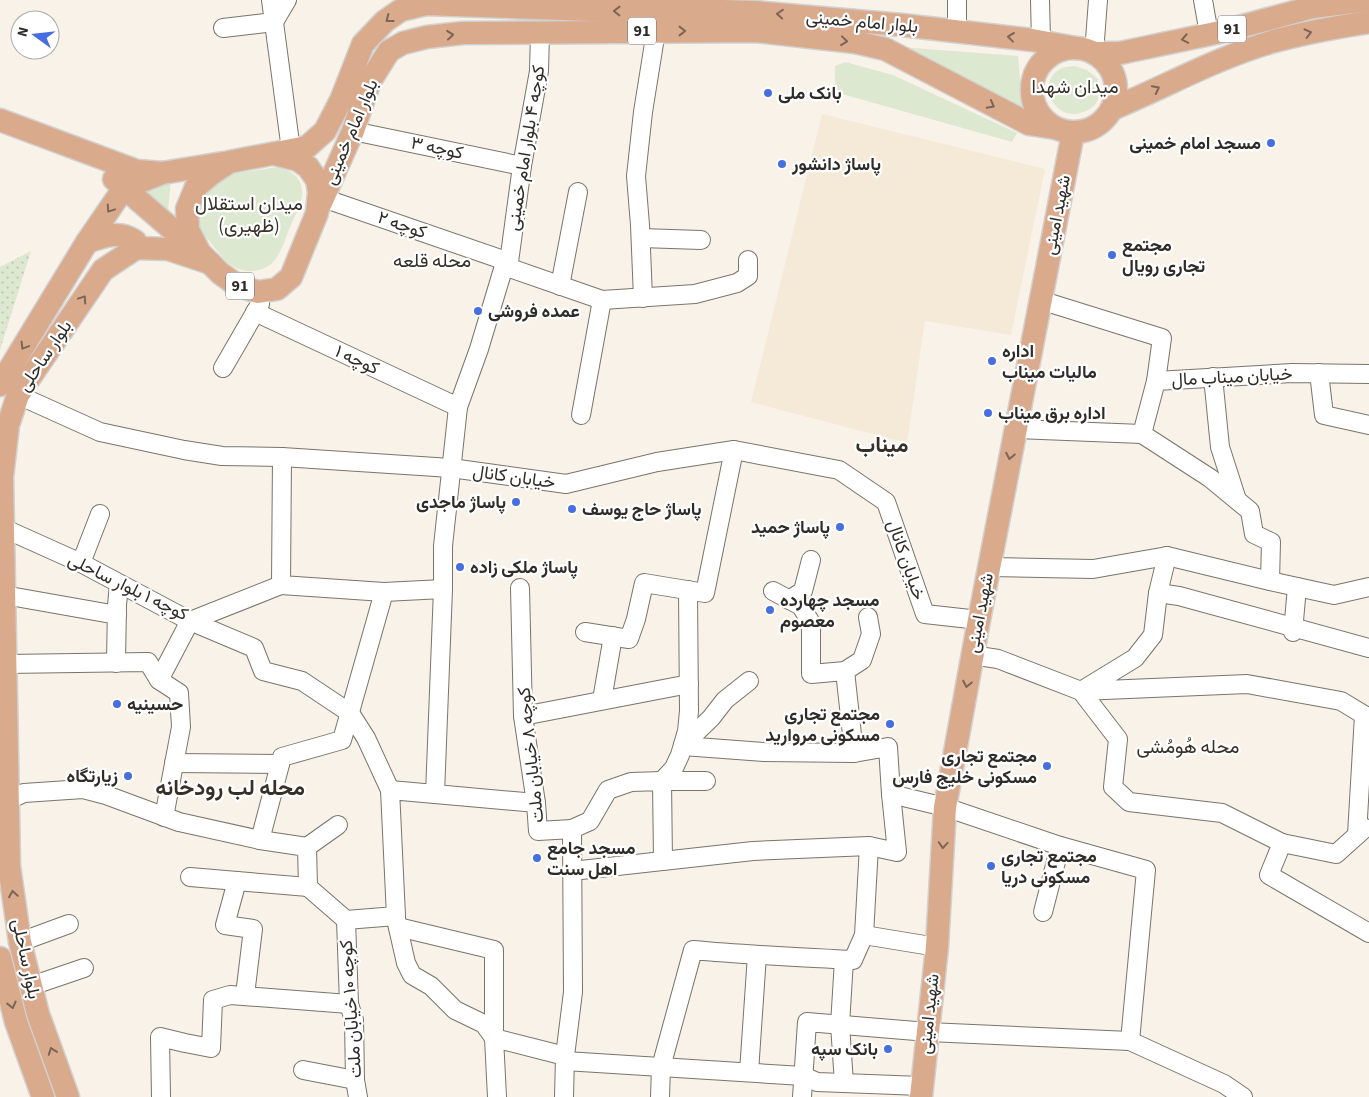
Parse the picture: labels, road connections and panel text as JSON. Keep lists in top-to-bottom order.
{
  "streets": {
    "main road": [
      "بلوار امام خمینی",
      "91",
      "شهید امینی",
      "بلوار ساحلی"
    ],
    "street": [
      "کوچه ۳",
      "کوچه ۴ بلوار امام خمینی",
      "کوچه ۲",
      "کوچه ۱",
      "خیابان میناب مال",
      "خیابان کانال",
      "کوچه ۱ بلوار ساحلی",
      "کوچه ۸ خیابان ملت",
      "کوچه ۱۰ خیابان ملت"
    ]
  },
  "crossings": [
    ["بلوار امام خمینی", "91"],
    ["بلوار امام خمینی", "کوچه ۳"],
    ["بلوار امام خمینی", "کوچه ۴ بلوار امام خمینی"],
    ["بلوار امام خمینی", "شهید امینی"],
    ["بلوار امام خمینی", "کوچه ۲"],
    ["91", "شهید امینی"],
    ["91", "کوچه ۲"],
    ["91", "بلوار ساحلی"],
    ["کوچه ۳", "کوچه ۴ بلوار امام خمینی"],
    ["کوچه ۴ بلوار امام خمینی", "کوچه ۲"],
    ["کوچه ۴ بلوار امام خمینی", "کوچه ۱"],
    ["کوچه ۴ بلوار امام خمینی", "خیابان کانال"],
    ["شهید امینی", "خیابان کانال"],
    ["بلوار ساحلی", "خیابان کانال"],
    ["بلوار ساحلی", "کوچه ۱ بلوار ساحلی"]
  ],
  "one_way": ["شهید امینی"],
  "districts": [
    "میدان شهدا",
    "میدان استقلال (ظهیری)",
    "محله قلعه",
    "میناب",
    "محله هُومُشی",
    "محله لب رودخانه"
  ],
  "places": [
    "بانک ملی",
    "مسجد امام خمینی",
    "پاساژ دانشور",
    "مجتمع تجاری رویال",
    "عمده فروشی",
    "اداره مالیات میناب",
    "اداره برق میناب",
    "پاساژ ماجدی",
    "پاساژ حاج یوسف",
    "پاساژ حمید",
    "پاساژ ملکی زاده",
    "مسجد چهارده معصوم",
    "حسینیه",
    "مجتمع تجاری مسکونی مروارید",
    "مجتمع تجاری مسکونی خلیج فارس",
    "زیارتگاه",
    "مسجد جامع اهل سنت",
    "مجتمع تجاری مسکونی دریا",
    "بانک سپه"
  ],
  "north": "left"
}
